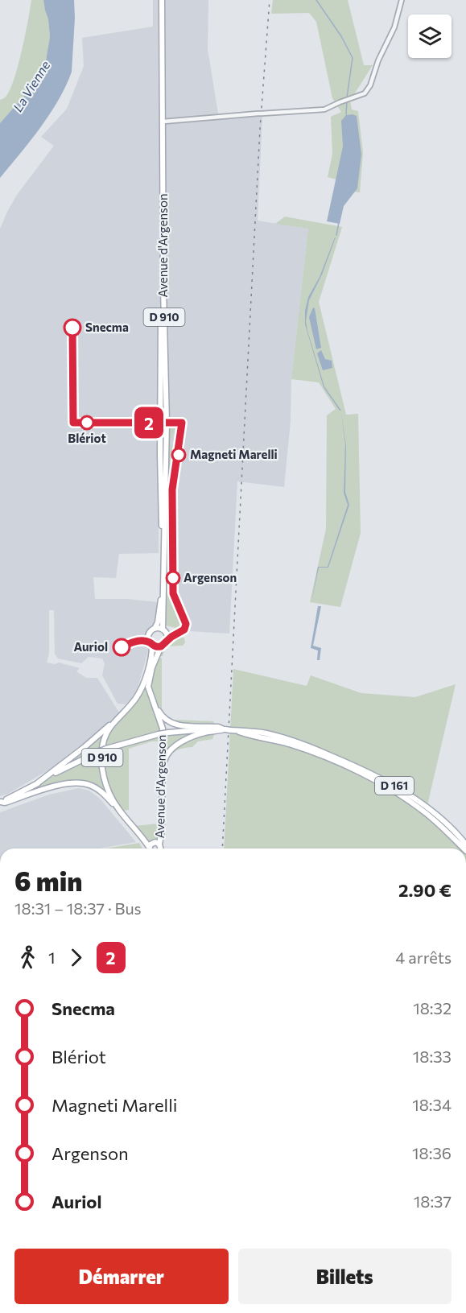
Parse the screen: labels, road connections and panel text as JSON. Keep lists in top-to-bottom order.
{
  "streets": {
    "main road": ["Avenue d'Argenson", "D 910", "D 161"]
  },
  "crossings": [
    ["Avenue d'Argenson", "D 910"]
  ],
  "water": ["La Vienne"],
  "places": [
    "Snecma",
    "Blériot",
    "Magneti Marelli",
    "Argenson",
    "Auriol"
  ],
  "lines": ["bus line 2"],
  "page": {
    "on_map": "2",
    "heading": ["6 min", "18:31 – 18:37 · Bus", "2.90 €"],
    "legs": ["1", "2", "4 arrêts"],
    "list": [
      {
        "name": "Snecma",
        "value": "18:32"
      },
      {
        "name": "Blériot",
        "value": "18:33"
      },
      {
        "name": "Magneti Marelli",
        "value": "18:34"
      },
      {
        "name": "Argenson",
        "value": "18:36"
      },
      {
        "name": "Auriol",
        "value": "18:37"
      }
    ],
    "buttons": ["Démarrer", "Billets"]
  }
}
